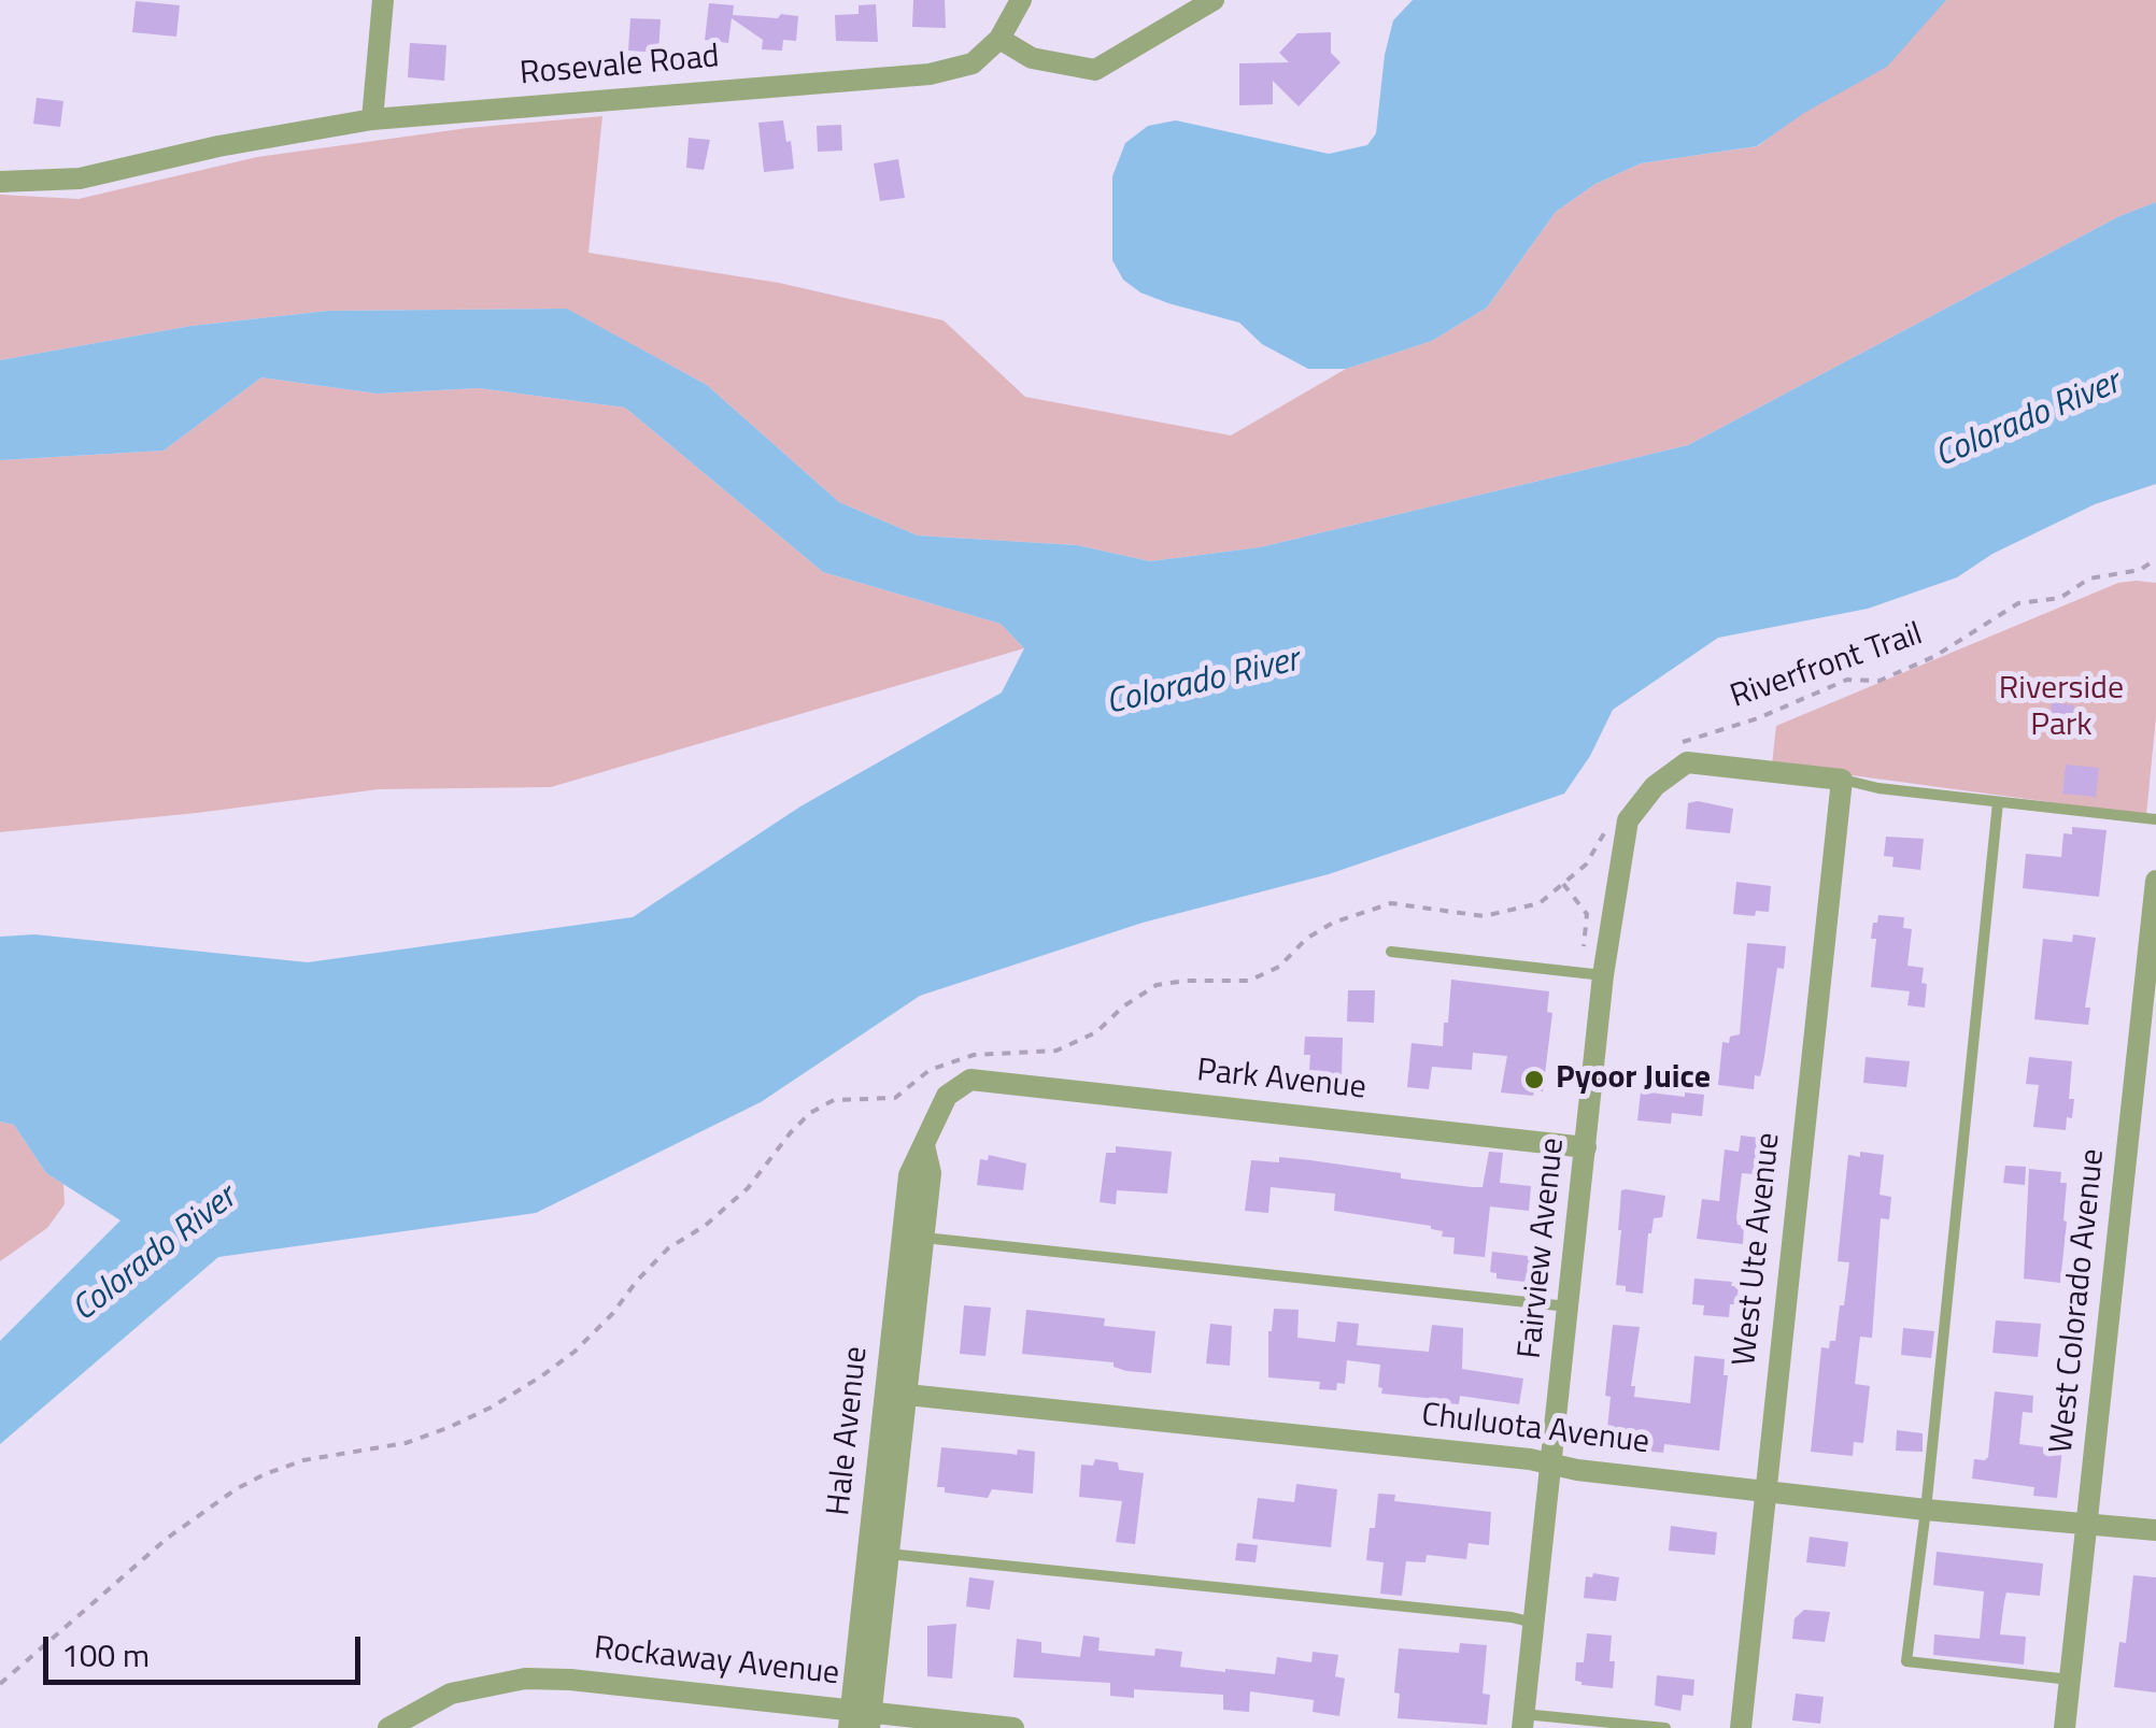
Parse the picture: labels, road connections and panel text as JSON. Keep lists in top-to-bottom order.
{
  "streets": {
    "street": [
      "Rosevale Road",
      "Park Avenue",
      "Fairview Avenue",
      "West Ute Avenue",
      "West Colorado Avenue",
      "Chuluota Avenue",
      "Hale Avenue",
      "Rockaway Avenue"
    ],
    "path": ["Riverfront Trail"]
  },
  "crossings": [
    ["Park Avenue", "Fairview Avenue"],
    ["Park Avenue", "Hale Avenue"],
    ["Fairview Avenue", "West Ute Avenue"],
    ["Fairview Avenue", "Chuluota Avenue"],
    ["West Ute Avenue", "Chuluota Avenue"],
    ["West Colorado Avenue", "Chuluota Avenue"],
    ["Chuluota Avenue", "Hale Avenue"],
    ["Hale Avenue", "Rockaway Avenue"]
  ],
  "water": ["Colorado River"],
  "parks": ["Riverside Park"],
  "places": ["Pyoor Juice"],
  "scale_bar": "100 m"
}
